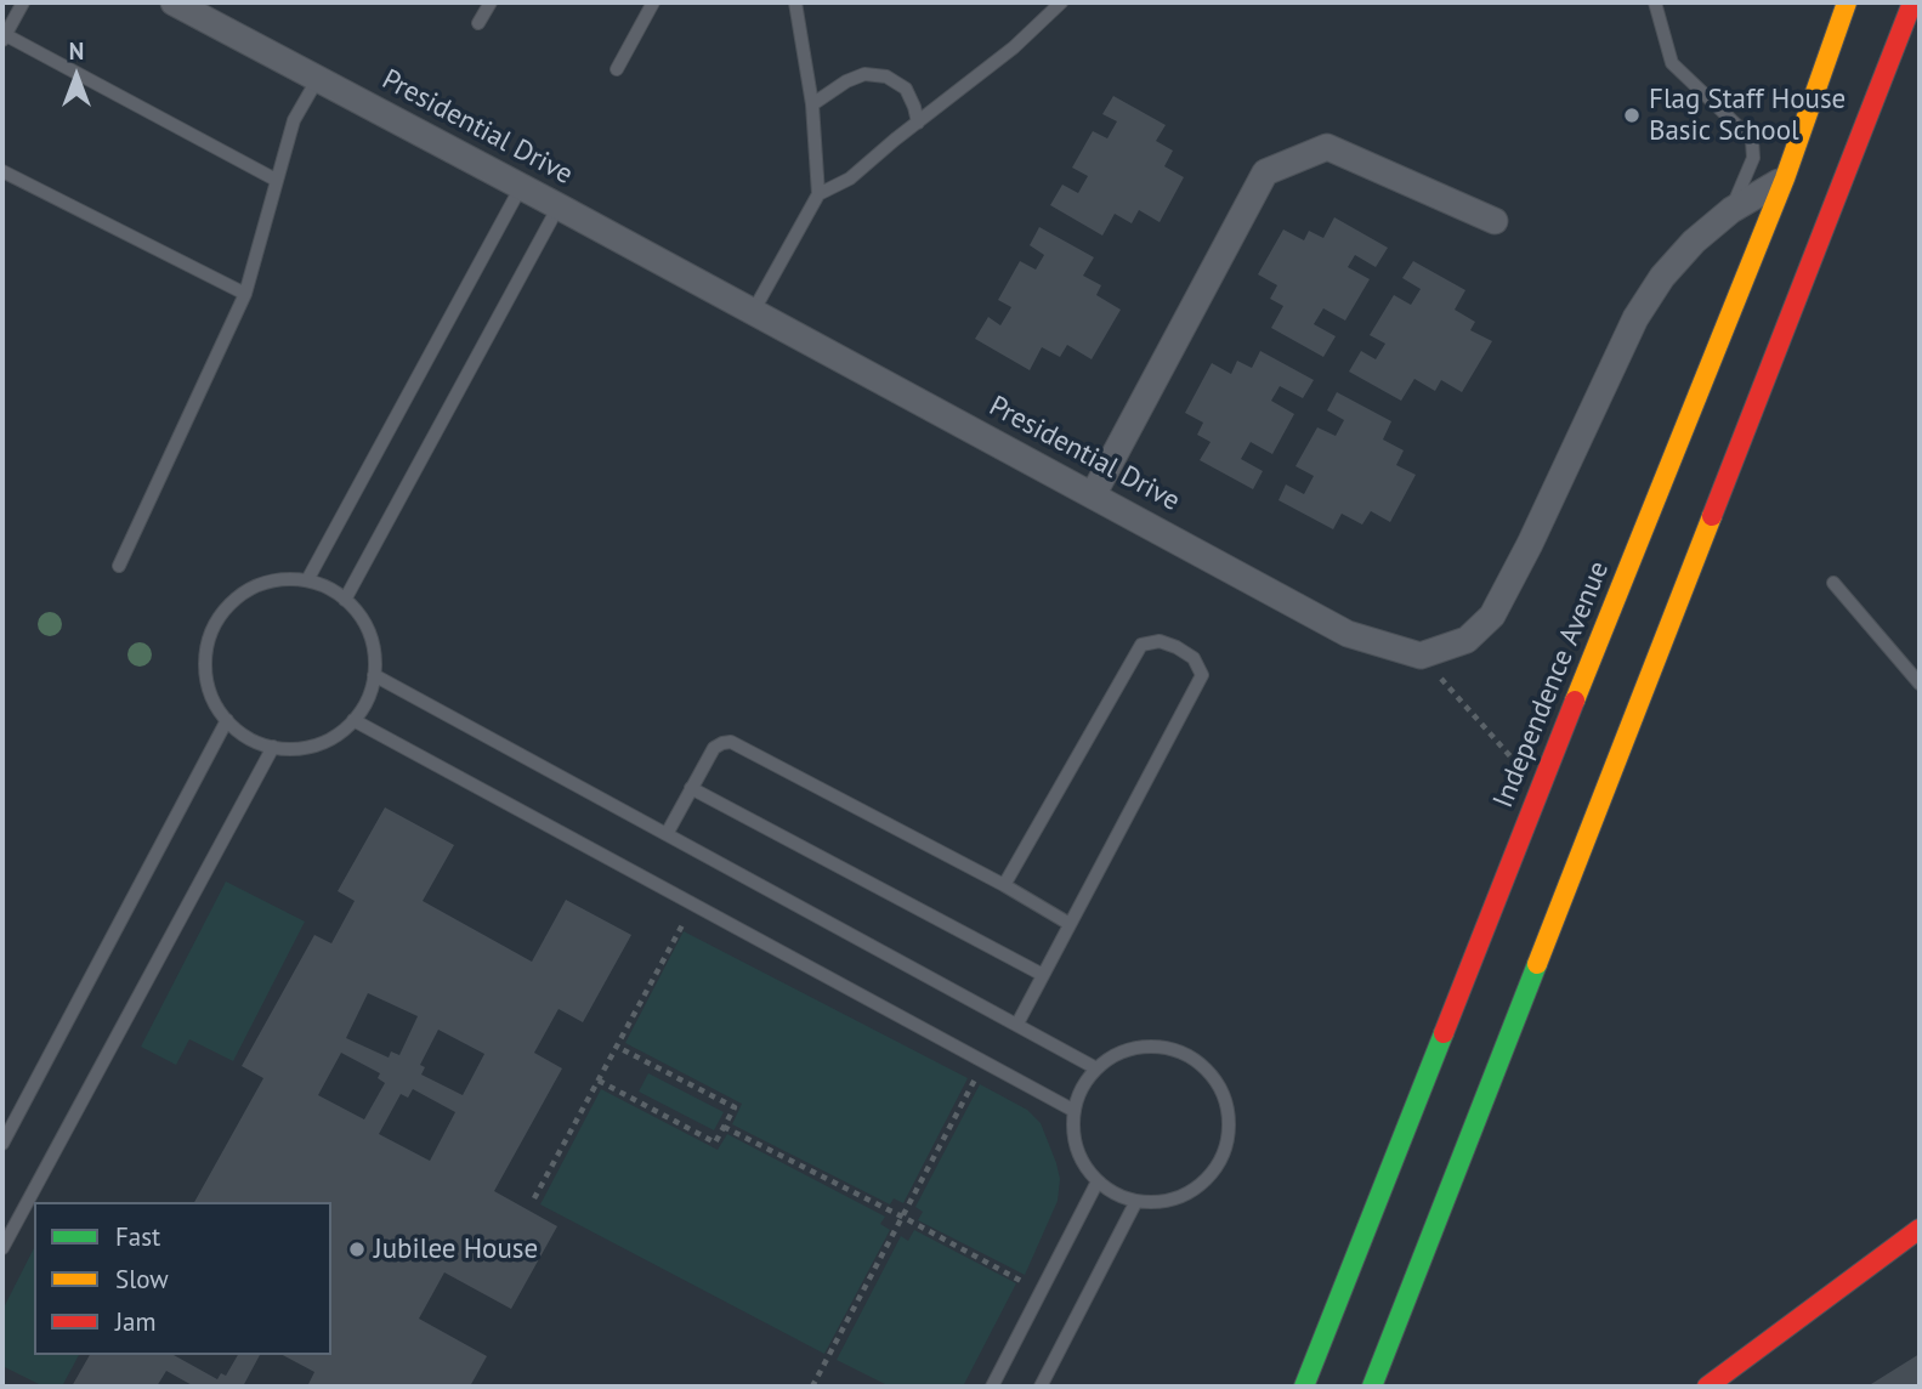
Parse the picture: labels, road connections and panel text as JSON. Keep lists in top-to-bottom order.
{
  "streets": {
    "main road": ["Independence Avenue"],
    "street": ["Presidential Drive"]
  },
  "places": ["Flag Staff House Basic School", "Jubilee House"],
  "legend": ["Fast", "Slow", "Jam"],
  "north": "top"
}
